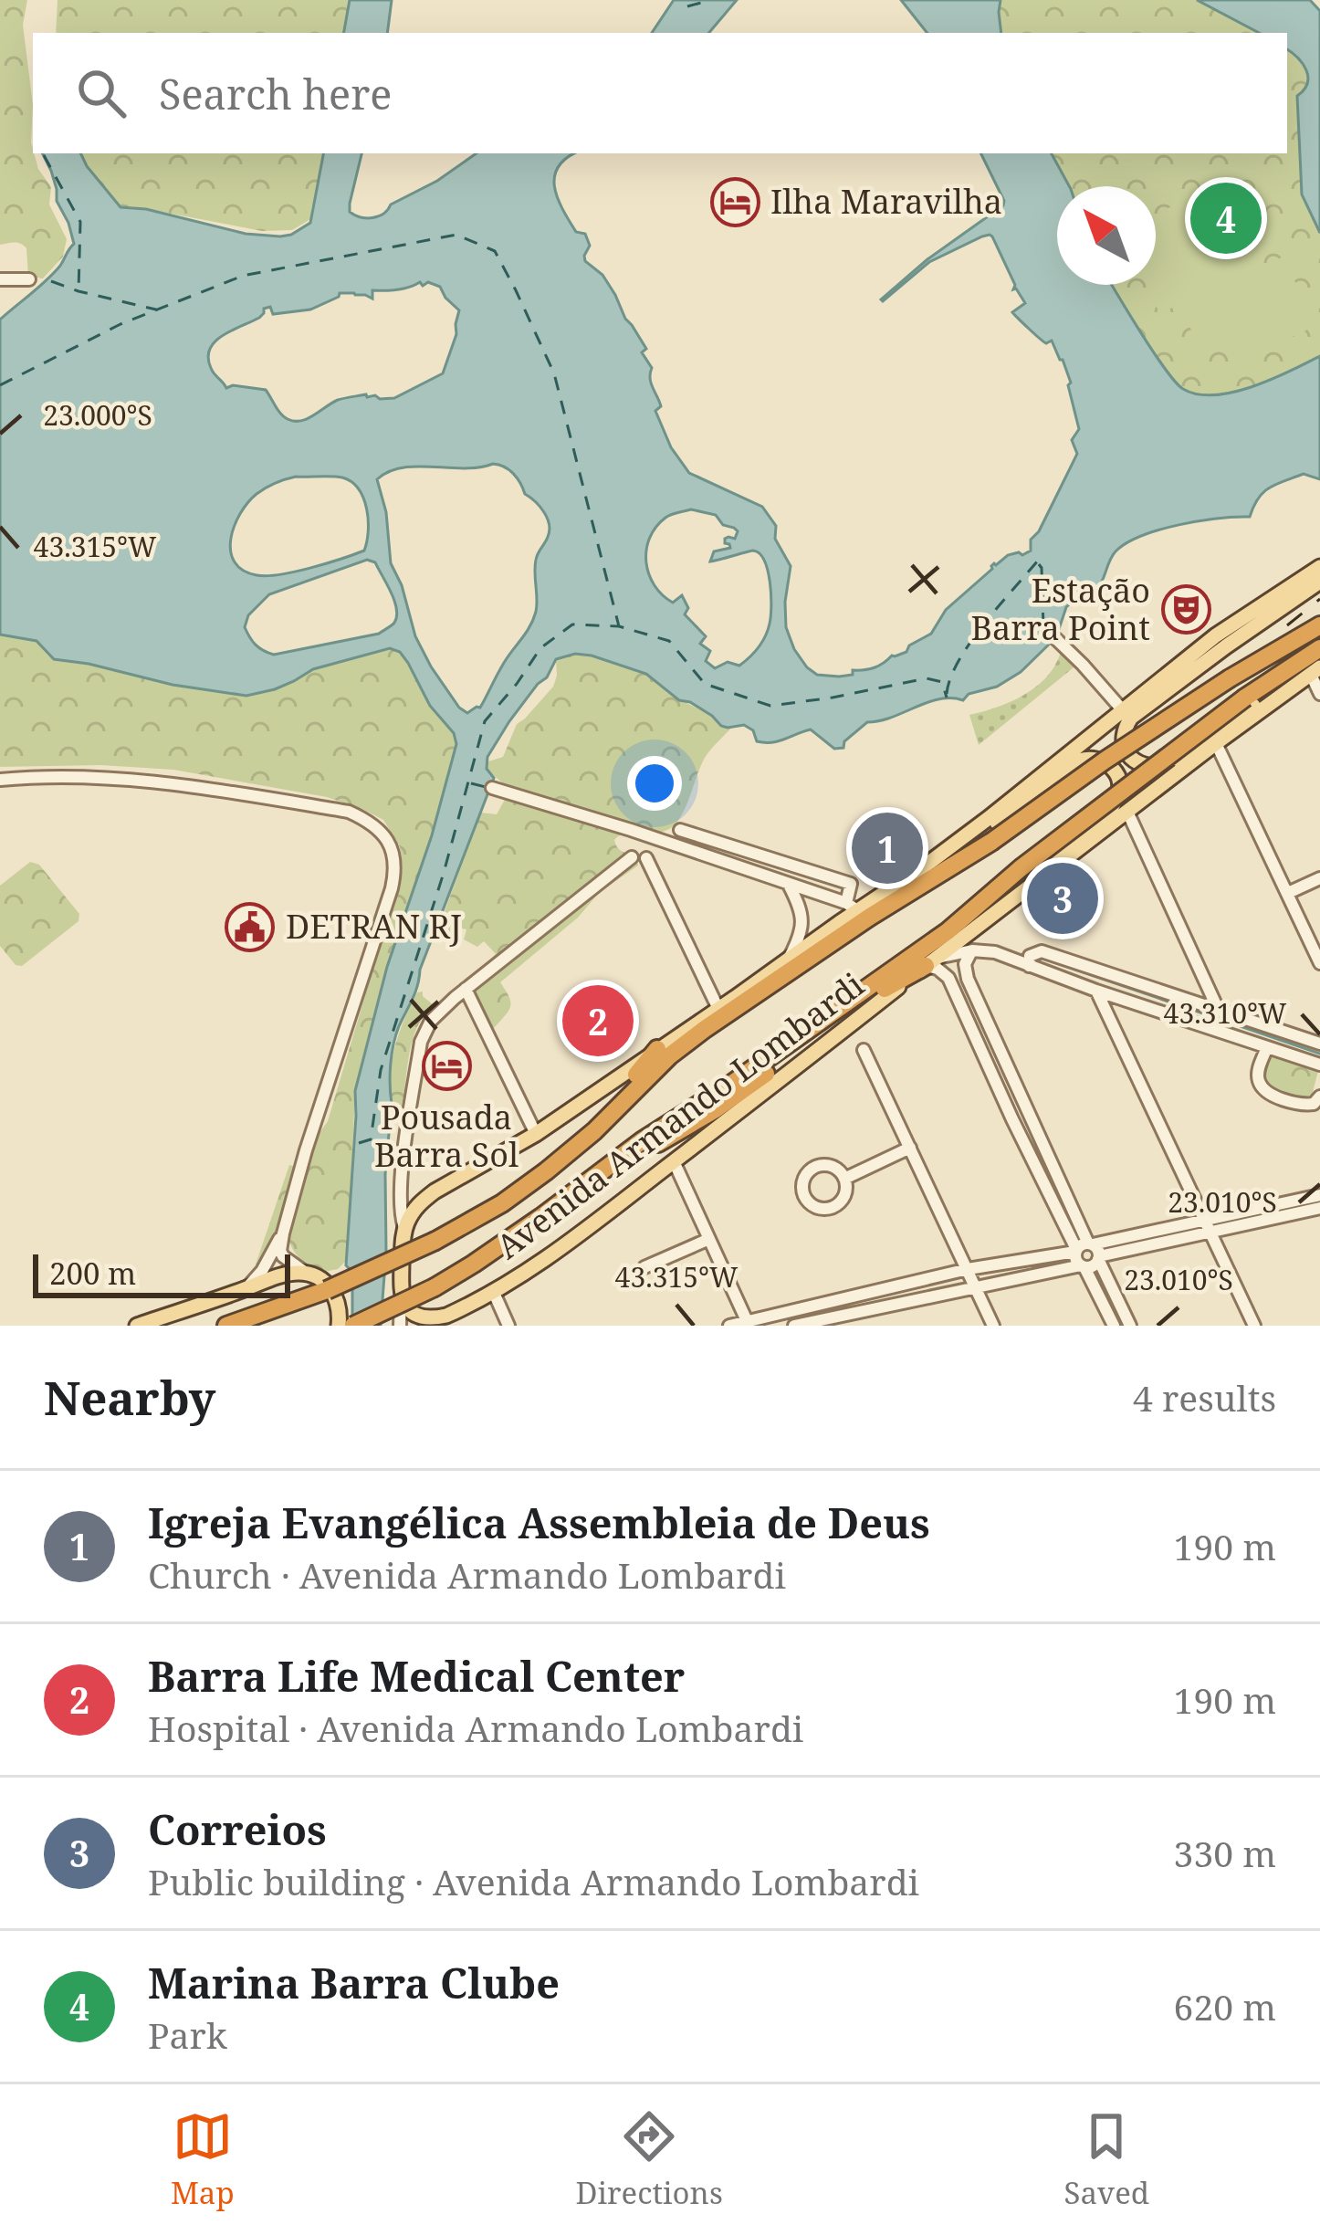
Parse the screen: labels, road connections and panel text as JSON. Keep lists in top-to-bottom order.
{
  "streets": {
    "highway": ["Avenida Armando Lombardi"]
  },
  "places": {
    "hotel": ["Ilha Maravilha", "Pousada Barra Sol"],
    "theatre": ["Estação Barra Point"],
    "public building": ["DETRAN RJ"]
  },
  "scale_bar": "200 m",
  "north": "top left",
  "page": {
    "search": "Search here",
    "pins": [
      "4",
      "1",
      "3",
      "2"
    ],
    "scale": "200 m",
    "heading": ["Nearby", "4 results"],
    "list": [
      {
        "mark": "1",
        "name": "Igreja Evangélica Assembleia de Deus",
        "note": "Church · Avenida Armando Lombardi",
        "value": "190 m"
      },
      {
        "mark": "2",
        "name": "Barra Life Medical Center",
        "note": "Hospital · Avenida Armando Lombardi",
        "value": "190 m"
      },
      {
        "mark": "3",
        "name": "Correios",
        "note": "Public building · Avenida Armando Lombardi",
        "value": "330 m"
      },
      {
        "mark": "4",
        "name": "Marina Barra Clube",
        "note": "Park",
        "value": "620 m"
      }
    ],
    "nav": ["Map", "Directions", "Saved"]
  },
  "coordinates": [
    "23.000°S",
    "43.315°W",
    "43.310°W",
    "23.010°S"
  ]
}
